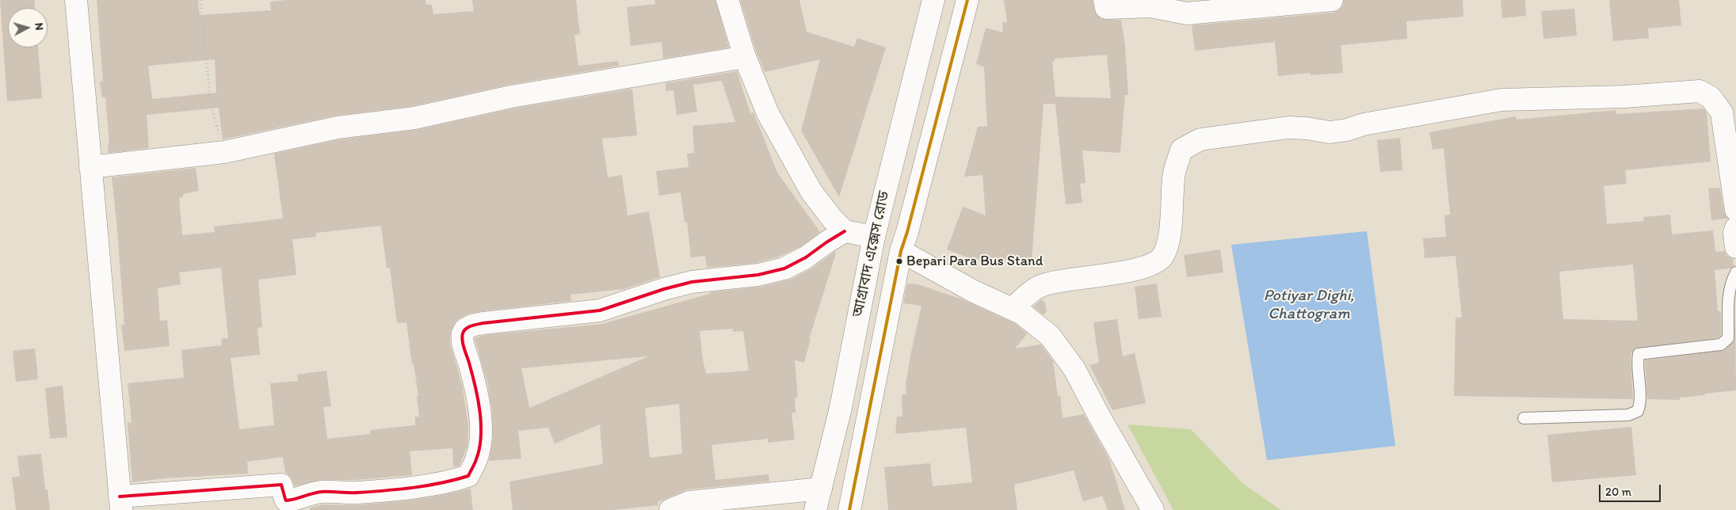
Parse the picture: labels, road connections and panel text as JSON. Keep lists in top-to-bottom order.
{
  "streets": {
    "street": ["আগ্রাবাদ এক্সেস রোড"]
  },
  "water": ["Potiyar Dighi, Chattogram"],
  "places": ["Bepari Para Bus Stand"],
  "scale_bar": "20 m",
  "north": "right"
}
